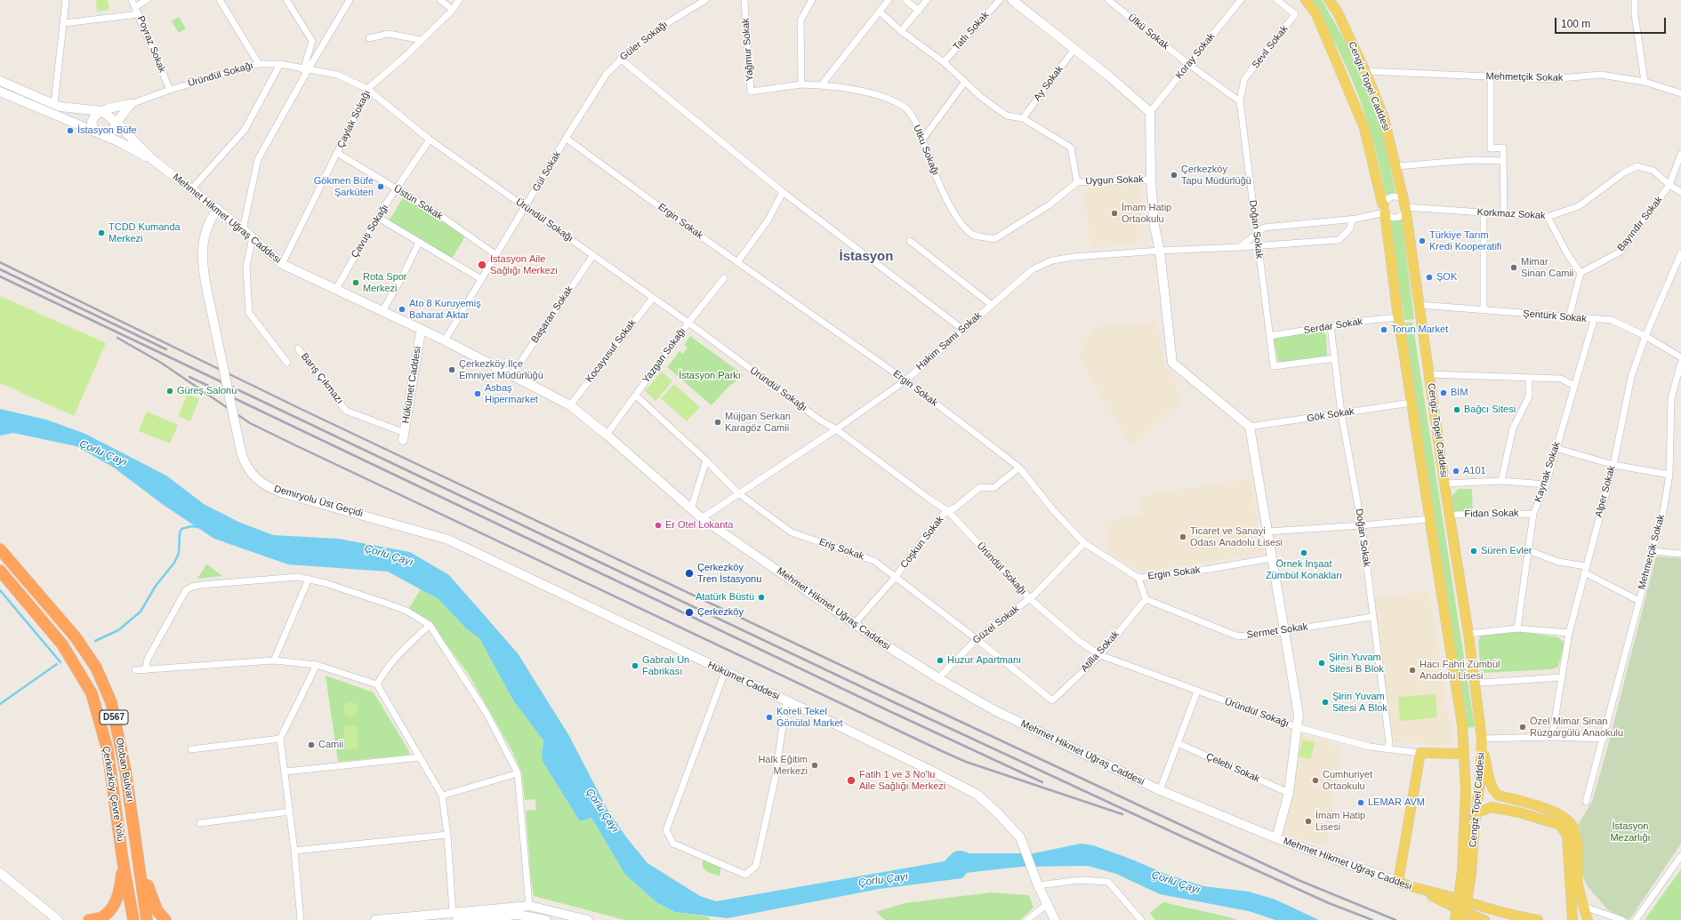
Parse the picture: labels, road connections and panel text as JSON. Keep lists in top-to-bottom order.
{
  "streets": {
    "highway": ["D567", "Otoban Bulvarı", "Çerkezköy Çevre Yolu"],
    "main road": ["Cengiz Topel Caddesi", "Mehmet Hikmet Uğraş Caddesi"],
    "street": [
      "Tatlı Sokak",
      "Ülkü Sokak",
      "Güler Sokağı",
      "Poyraz Sokak",
      "Sevil Sokak",
      "Yağmur Sokak",
      "Koray Sokak",
      "Üründül Sokağı",
      "Mehmetçik Sokak",
      "Ay Sokak",
      "Çaylak Sokağı",
      "Utku Sokağı",
      "Gül Sokak",
      "Uygun Sokak",
      "Üstün Sokak",
      "Korkmaz Sokak",
      "Ergin Sokak",
      "Bayındır Sokak",
      "Doğan Sokak",
      "Çavuş Sokağı",
      "Başaran Sokak",
      "Şentürk Sokak",
      "Serdar Sokak",
      "Hakim Sami Sokak",
      "Kocayusuf Sokak",
      "Yazgan Sokağı",
      "Barış Çıkmazı",
      "Hükümet Caddesi",
      "Gök Sokak",
      "Kaynak Sokak",
      "Alper Sokak",
      "Demiryolu Üst Geçidi",
      "Fidan Sokak",
      "Coşkun Sokak",
      "Eriş Sokak",
      "Güzel Sokak",
      "Sermet Sokak",
      "Atilla Sokak",
      "Çelebi Sokak"
    ]
  },
  "crossings": [
    ["Ülkü Sokak", "Koray Sokak"],
    ["Güler Sokağı", "Gül Sokak"],
    ["Poyraz Sokak", "Üründül Sokağı"],
    ["Sevil Sokak", "Doğan Sokak"],
    ["Yağmur Sokak", "Utku Sokağı"],
    ["Üründül Sokağı", "Çaylak Sokağı"],
    ["Üründül Sokağı", "Gül Sokak"],
    ["Üründül Sokağı", "Doğan Sokak"],
    ["Üründül Sokağı", "Çavuş Sokağı"],
    ["Üründül Sokağı", "Başaran Sokak"],
    ["Üründül Sokağı", "Hakim Sami Sokak"],
    ["Üründül Sokağı", "Kocayusuf Sokak"],
    ["Üründül Sokağı", "Yazgan Sokağı"],
    ["Üründül Sokağı", "Coşkun Sokak"],
    ["Üründül Sokağı", "Güzel Sokak"],
    ["Üründül Sokağı", "Atilla Sokak"],
    ["Mehmetçik Sokak", "Cengiz Topel Caddesi"],
    ["Cengiz Topel Caddesi", "Korkmaz Sokak"],
    ["Cengiz Topel Caddesi", "Şentürk Sokak"],
    ["Cengiz Topel Caddesi", "Serdar Sokak"],
    ["Cengiz Topel Caddesi", "Gök Sokak"],
    ["Cengiz Topel Caddesi", "Fidan Sokak"],
    ["Çaylak Sokağı", "Üstün Sokak"],
    ["Çaylak Sokağı", "Mehmet Hikmet Uğraş Caddesi"],
    ["Utku Sokağı", "Uygun Sokak"],
    ["Gül Sokak", "Üstün Sokak"],
    ["Gül Sokak", "Mehmet Hikmet Uğraş Caddesi"],
    ["Gül Sokak", "Ergin Sokak"],
    ["Üstün Sokak", "Çavuş Sokağı"],
    ["Korkmaz Sokak", "Bayındır Sokak"],
    ["Mehmet Hikmet Uğraş Caddesi", "Çavuş Sokağı"],
    ["Mehmet Hikmet Uğraş Caddesi", "Başaran Sokak"],
    ["Mehmet Hikmet Uğraş Caddesi", "Hakim Sami Sokak"],
    ["Mehmet Hikmet Uğraş Caddesi", "Kocayusuf Sokak"],
    ["Mehmet Hikmet Uğraş Caddesi", "Yazgan Sokağı"],
    ["Mehmet Hikmet Uğraş Caddesi", "Hükümet Caddesi"],
    ["Mehmet Hikmet Uğraş Caddesi", "Demiryolu Üst Geçidi"],
    ["Mehmet Hikmet Uğraş Caddesi", "Coşkun Sokak"],
    ["Mehmet Hikmet Uğraş Caddesi", "Güzel Sokak"],
    ["Ergin Sokak", "Hakim Sami Sokak"],
    ["Ergin Sokak", "Coşkun Sokak"],
    ["Ergin Sokak", "Güzel Sokak"],
    ["Doğan Sokak", "Serdar Sokak"],
    ["Doğan Sokak", "Hakim Sami Sokak"],
    ["Doğan Sokak", "Gök Sokak"],
    ["Doğan Sokak", "Sermet Sokak"],
    ["Şentürk Sokak", "Kaynak Sokak"],
    ["Şentürk Sokak", "Alper Sokak"],
    ["Hakim Sami Sokak", "Eriş Sokak"],
    ["Yazgan Sokağı", "Eriş Sokak"],
    ["Barış Çıkmazı", "Hükümet Caddesi"],
    ["Hükümet Caddesi", "Demiryolu Üst Geçidi"],
    ["Kaynak Sokak", "Fidan Sokak"],
    ["Coşkun Sokak", "Eriş Sokak"],
    ["Eriş Sokak", "Güzel Sokak"],
    ["Eriş Sokak", "Atilla Sokak"],
    ["Sermet Sokak", "Atilla Sokak"]
  ],
  "districts": ["İstasyon"],
  "water": ["Çorlu Çayı"],
  "parks": ["İstasyon Parkı", "İstasyon Mezarlığı"],
  "places": [
    "İstasyon Büfe",
    "Çerkezköy Tapu Müdürlüğü",
    "Gökmen Büfe Şarküteri",
    "İmam Hatip Ortaokulu",
    "TCDD Kumanda Merkezi",
    "Türkiye Tarım Kredi Kooperatifi",
    "Istasyon Aile Sağlığı Merkezi",
    "Mimar Sinan Camii",
    "ŞOK",
    "Rota Spor Merkezi",
    "Ato 8 Kuruyemiş Baharat Aktar",
    "Torun Market",
    "Çerkezköy İlçe Emniyet Müdürlüğü",
    "Güreş Salonu",
    "BİM",
    "Asbaş Hipermarket",
    "Bağcı Sitesi",
    "Müjgan Serkan Karagöz Camii",
    "A101",
    "Er Otel Lokanta",
    "Ticaret ve Sanayi Odası Anadolu Lisesi",
    "Süren Evler",
    "Örnek İnşaat Zümbül Konakları",
    "Çerkezköy Tren İstasyonu",
    "Atatürk Büstü",
    "Çerkezköy",
    "Huzur Apartmanı",
    "Şirin Yuvam Sitesi B Blok",
    "Gabralı Un Fabrikası",
    "Hacı Fahri Zümbül Anadolu Lisesi",
    "Şirin Yuvam Sitesi A Blok",
    "Koreli Tekel Gönülal Market",
    "Özel Mimar Sinan Rüzgargülü Anaokulu",
    "Camii",
    "Halk Eğitim Merkezi",
    "Fatih 1 ve 3 No'lu Aile Sağlığı Merkezi",
    "Cumhuriyet Ortaokulu",
    "LEMAR AVM",
    "İmam Hatip Lisesi"
  ],
  "scale_bar": "100 m"
}
